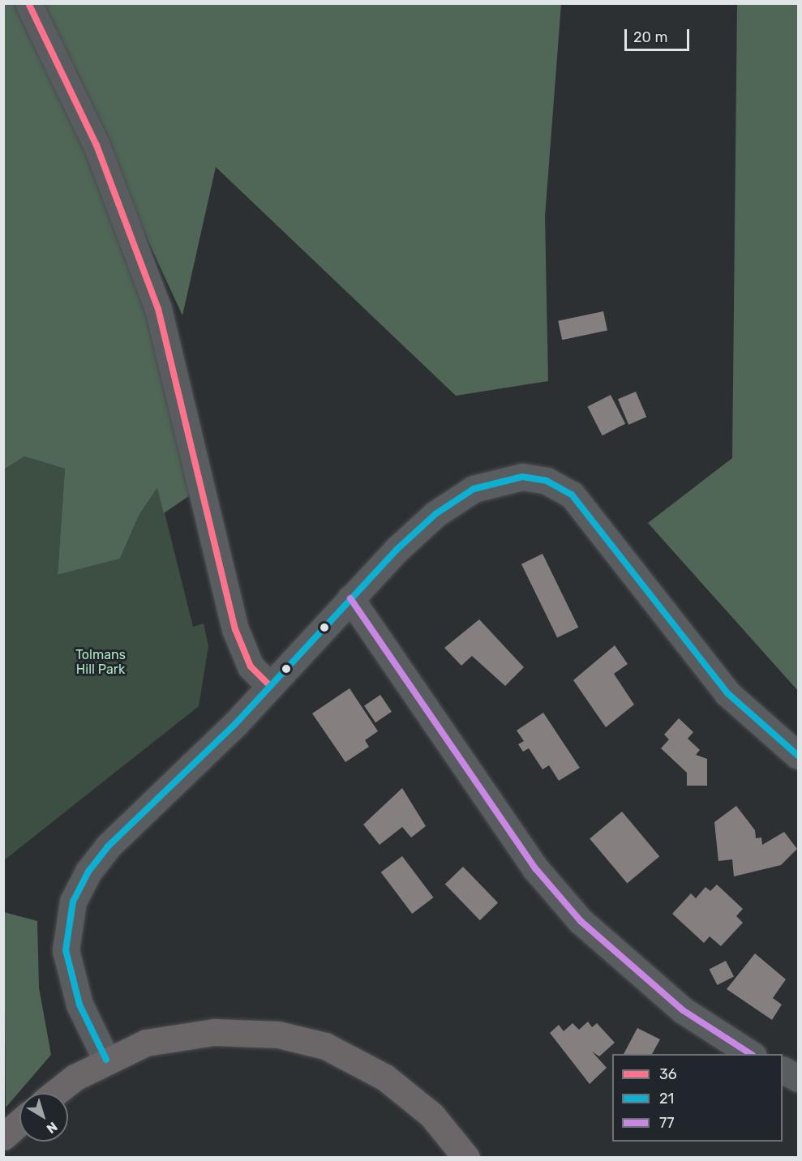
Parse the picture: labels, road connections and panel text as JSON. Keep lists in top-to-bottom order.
{
  "parks": ["Tolmans Hill Park"],
  "lines": ["transit line 36", "transit line 21", "transit line 77"],
  "legend": ["36", "21", "77"],
  "scale_bar": "20 m",
  "north": "bottom right"
}
